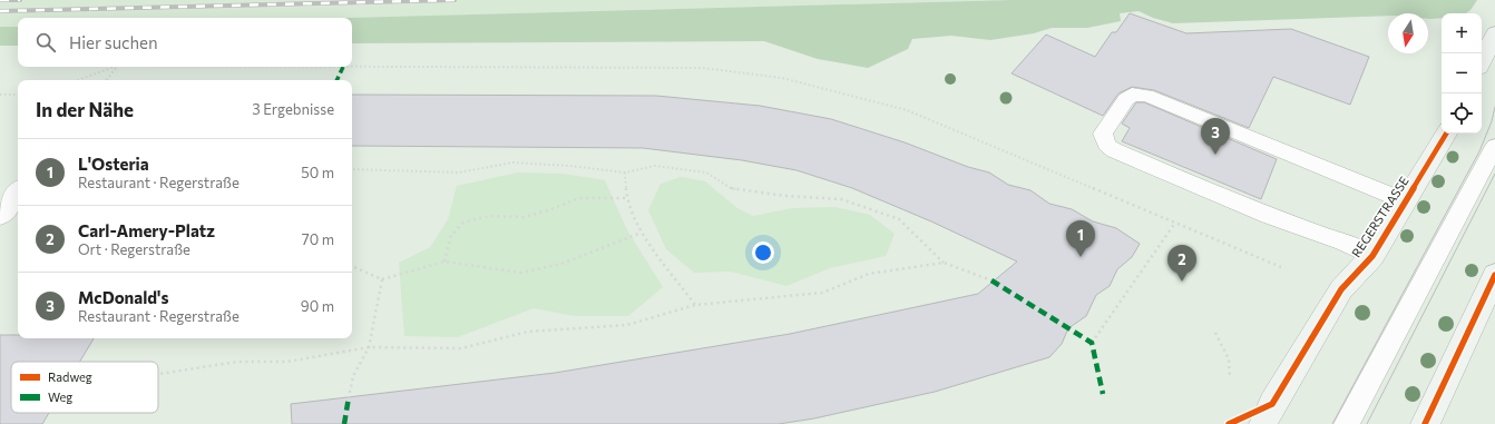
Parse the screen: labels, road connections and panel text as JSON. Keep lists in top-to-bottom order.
{
  "streets": {
    "main road": ["REGERSTRASSE"]
  },
  "legend": ["Radweg", "Weg"],
  "north": "bottom",
  "page": {
    "map_buttons": ["+", "−"],
    "search": "Hier suchen",
    "heading": ["In der Nähe", "3 Ergebnisse"],
    "pins": ["3", "1", "2"],
    "list": [
      {
        "mark": "1",
        "name": "L'Osteria",
        "note": "Restaurant · Regerstraße",
        "value": "50 m"
      },
      {
        "mark": "2",
        "name": "Carl-Amery-Platz",
        "note": "Ort · Regerstraße",
        "value": "70 m"
      },
      {
        "mark": "3",
        "name": "McDonald's",
        "note": "Restaurant · Regerstraße",
        "value": "90 m"
      }
    ]
  }
}
